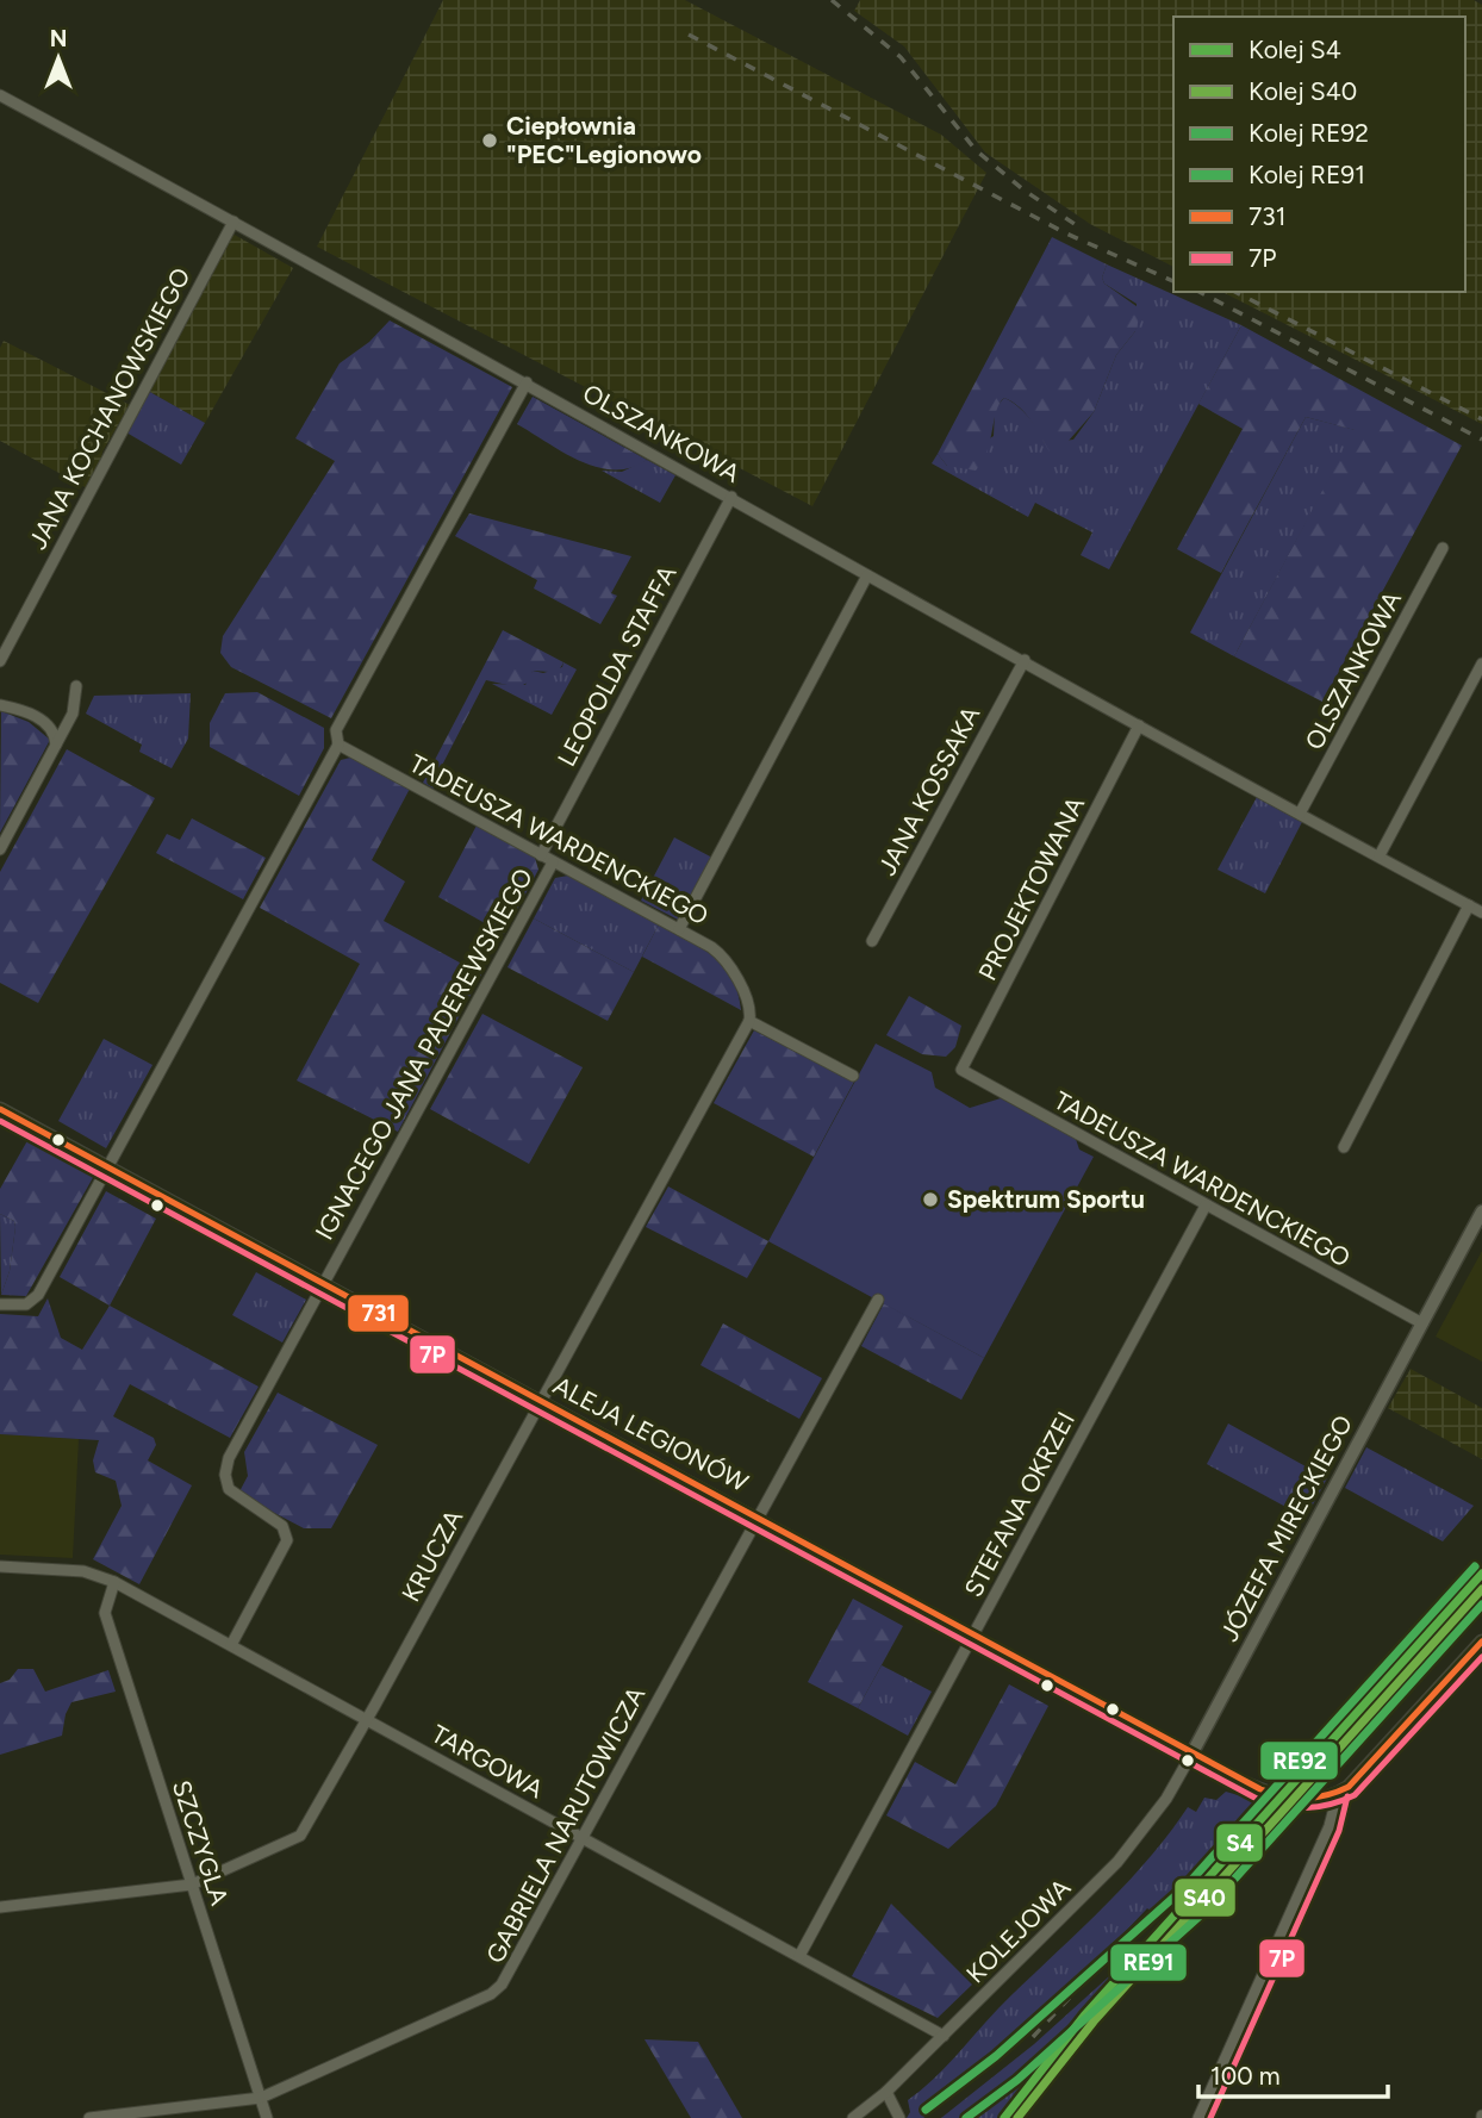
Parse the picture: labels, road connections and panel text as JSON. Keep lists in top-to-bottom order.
{
  "streets": {
    "street": [
      "JANA KOCHANOWSKIEGO",
      "OLSZANKOWA",
      "LEOPOLDA STAFFA",
      "JANA KOSSAKA",
      "TADEUSZA WARDENCKIEGO",
      "PROJEKTOWANA",
      "IGNACEGO JANA PADEREWSKIEGO",
      "ALEJA LEGIONÓW",
      "STEFANA OKRZEI",
      "JÓZEFA MIRECKIEGO",
      "KRUCZA",
      "TARGOWA",
      "GABRIELA NARUTOWICZA",
      "SZCZYGLA",
      "KOLEJOWA"
    ]
  },
  "crossings": [
    ["JANA KOCHANOWSKIEGO", "OLSZANKOWA"],
    ["OLSZANKOWA", "LEOPOLDA STAFFA"],
    ["OLSZANKOWA", "JANA KOSSAKA"],
    ["OLSZANKOWA", "PROJEKTOWANA"],
    ["LEOPOLDA STAFFA", "TADEUSZA WARDENCKIEGO"],
    ["TADEUSZA WARDENCKIEGO", "PROJEKTOWANA"],
    ["TADEUSZA WARDENCKIEGO", "IGNACEGO JANA PADEREWSKIEGO"],
    ["TADEUSZA WARDENCKIEGO", "STEFANA OKRZEI"],
    ["TADEUSZA WARDENCKIEGO", "JÓZEFA MIRECKIEGO"],
    ["TADEUSZA WARDENCKIEGO", "KRUCZA"],
    ["IGNACEGO JANA PADEREWSKIEGO", "ALEJA LEGIONÓW"],
    ["IGNACEGO JANA PADEREWSKIEGO", "TARGOWA"],
    ["ALEJA LEGIONÓW", "STEFANA OKRZEI"],
    ["ALEJA LEGIONÓW", "JÓZEFA MIRECKIEGO"],
    ["ALEJA LEGIONÓW", "KRUCZA"],
    ["ALEJA LEGIONÓW", "GABRIELA NARUTOWICZA"],
    ["ALEJA LEGIONÓW", "KOLEJOWA"],
    ["STEFANA OKRZEI", "TARGOWA"],
    ["JÓZEFA MIRECKIEGO", "KOLEJOWA"],
    ["KRUCZA", "TARGOWA"],
    ["KRUCZA", "SZCZYGLA"],
    ["TARGOWA", "GABRIELA NARUTOWICZA"],
    ["TARGOWA", "SZCZYGLA"],
    ["TARGOWA", "KOLEJOWA"],
    ["GABRIELA NARUTOWICZA", "SZCZYGLA"]
  ],
  "places": ["Ciepłownia \"PEC\"Legionowo", "Spektrum Sportu"],
  "lines": [
    "transit line 731",
    "transit line 7P",
    "rail line RE92",
    "rail line S4",
    "rail line S40",
    "rail line RE91"
  ],
  "legend": [
    "Kolej S4",
    "Kolej S40",
    "Kolej RE92",
    "Kolej RE91",
    "731",
    "7P"
  ],
  "scale_bar": "100 m",
  "north": "top"
}
